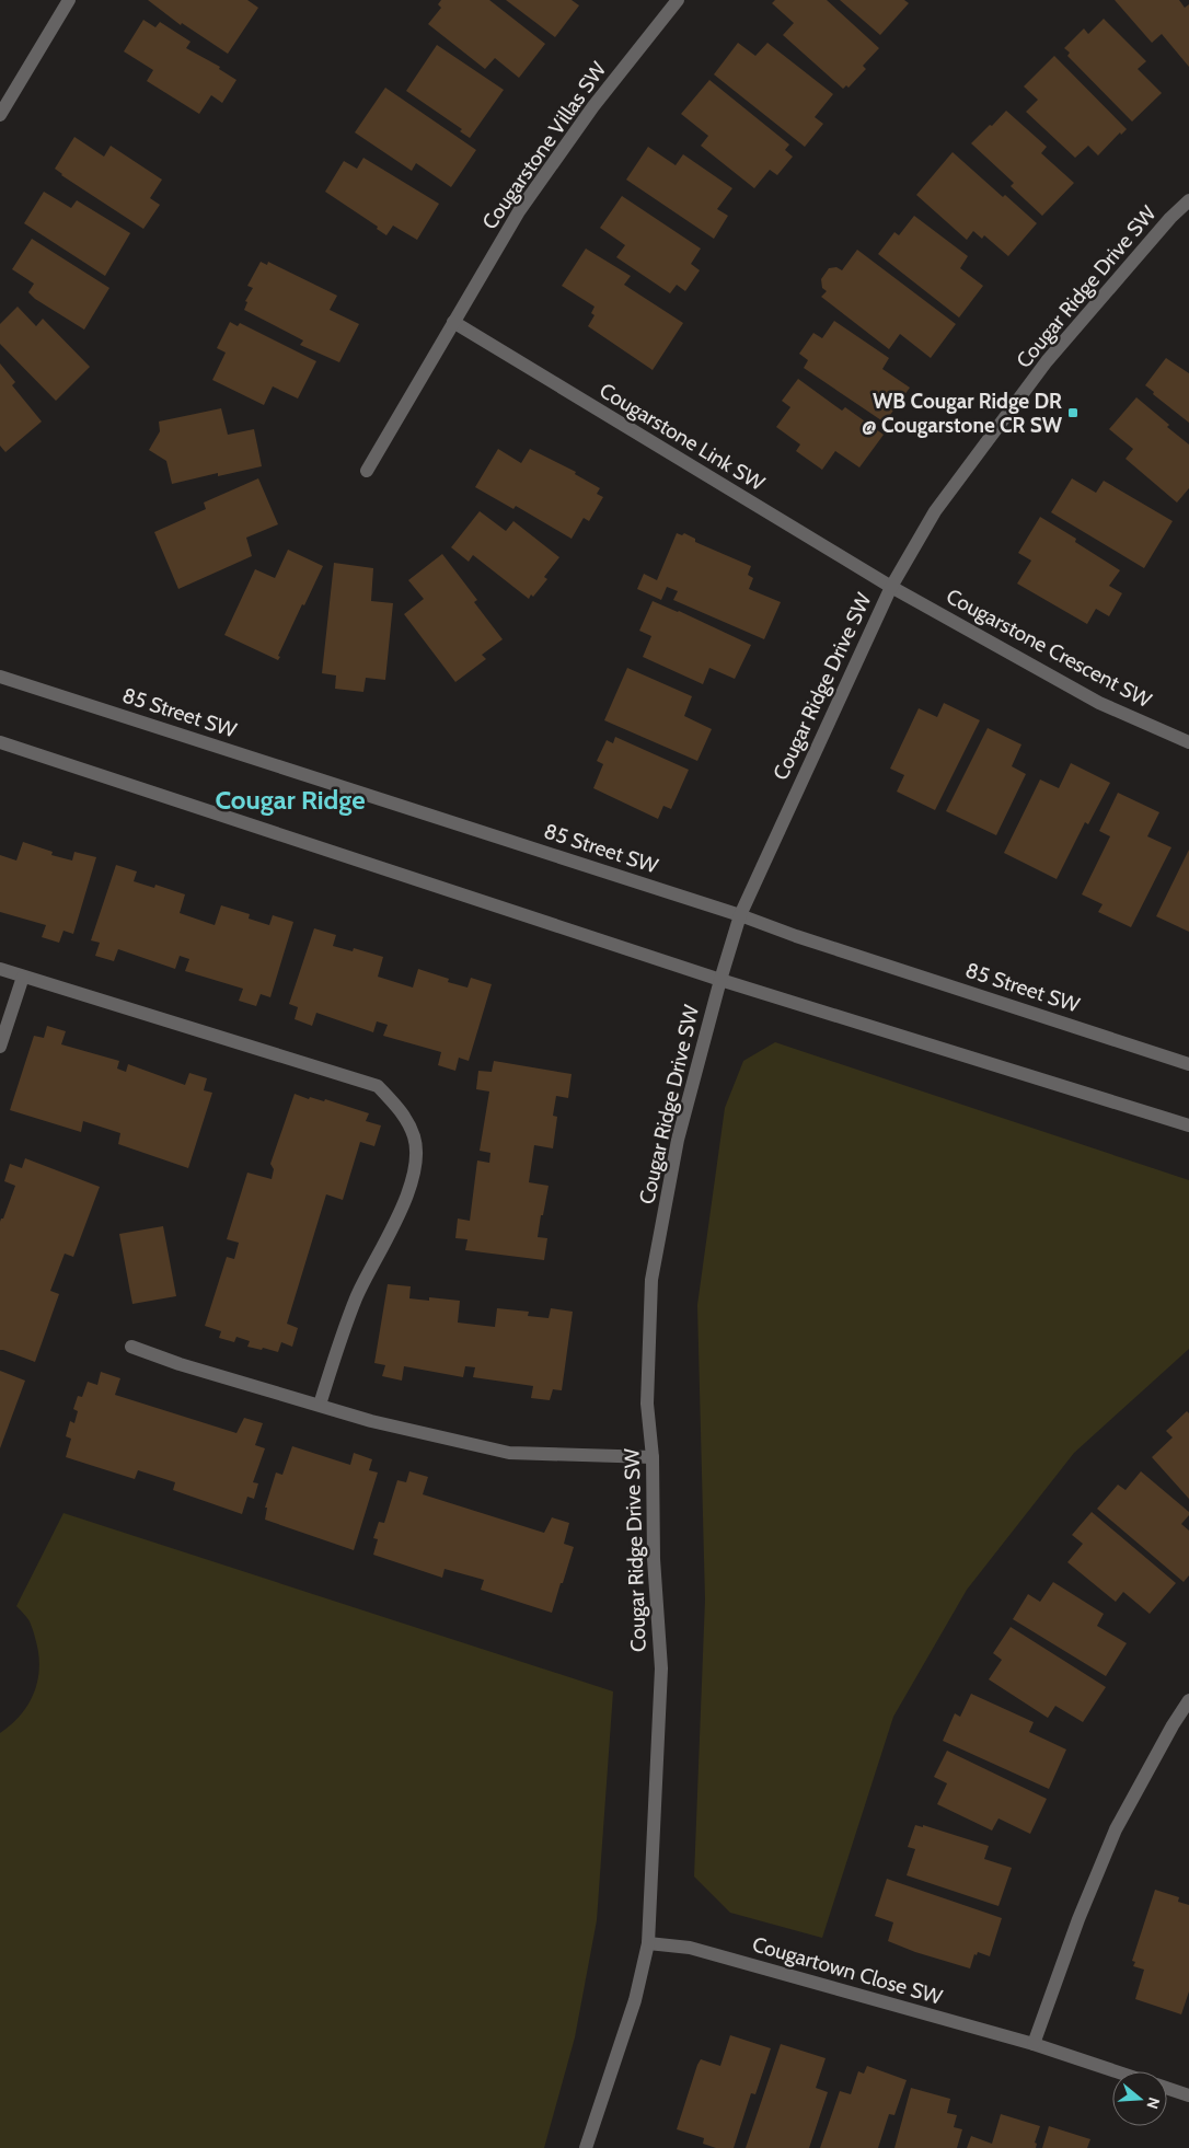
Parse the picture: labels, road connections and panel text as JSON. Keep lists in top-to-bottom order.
{
  "streets": {
    "street": [
      "Cougarstone Villas SW",
      "Cougar Ridge Drive SW",
      "Cougarstone Link SW",
      "Cougarstone Crescent SW",
      "85 Street SW",
      "Cougartown Close SW"
    ]
  },
  "crossings": [
    ["Cougarstone Villas SW", "Cougarstone Link SW"],
    ["Cougar Ridge Drive SW", "Cougarstone Link SW"],
    ["Cougar Ridge Drive SW", "Cougarstone Crescent SW"],
    ["Cougar Ridge Drive SW", "85 Street SW"],
    ["Cougar Ridge Drive SW", "Cougartown Close SW"],
    ["Cougarstone Link SW", "Cougarstone Crescent SW"]
  ],
  "districts": ["Cougar Ridge"],
  "places": {
    "transit": ["WB Cougar Ridge DR @ Cougarstone CR SW"]
  },
  "north": "right"
}
